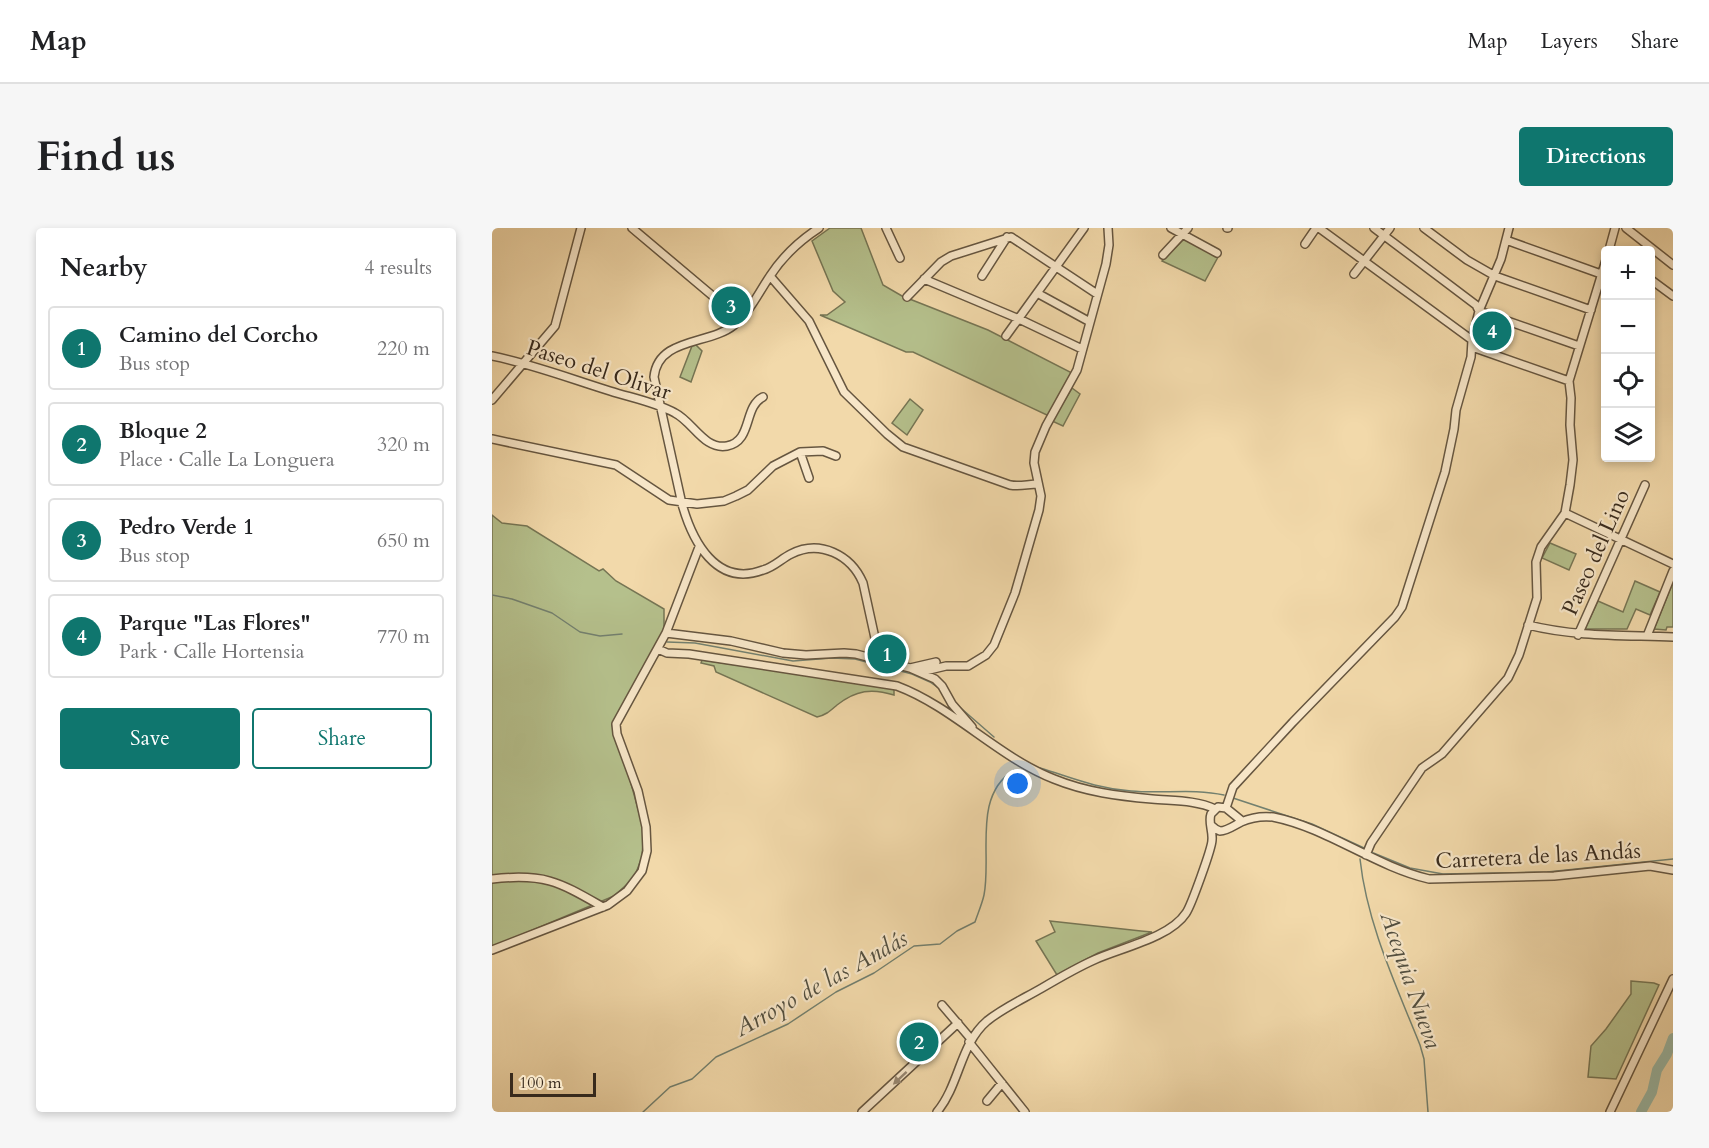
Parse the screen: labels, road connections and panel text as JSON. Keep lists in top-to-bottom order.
{
  "streets": {
    "street": ["Paseo del Olivar", "Paseo del Lino", "Carretera de las Andás"]
  },
  "water": ["Acequia Nueva", "Arroyo de las Andás"],
  "scale_bar": "100 m",
  "page": {
    "header": "Map",
    "nav": ["Map", "Layers", "Share"],
    "buttons": [
      "Directions",
      ["Save", "Share"]
    ],
    "title": "Find us",
    "heading": ["Nearby", "4 results"],
    "map_buttons": ["+", "−"],
    "pins": [
      "3",
      "4",
      "1",
      "2"
    ],
    "list": [
      {
        "mark": "1",
        "name": "Camino del Corcho",
        "note": "Bus stop",
        "value": "220 m"
      },
      {
        "mark": "2",
        "name": "Bloque 2",
        "note": "Place · Calle La Longuera",
        "value": "320 m"
      },
      {
        "mark": "3",
        "name": "Pedro Verde 1",
        "note": "Bus stop",
        "value": "650 m"
      },
      {
        "mark": "4",
        "name": "Parque \"Las Flores\"",
        "note": "Park · Calle Hortensia",
        "value": "770 m"
      }
    ],
    "scale": "100 m"
  }
}
